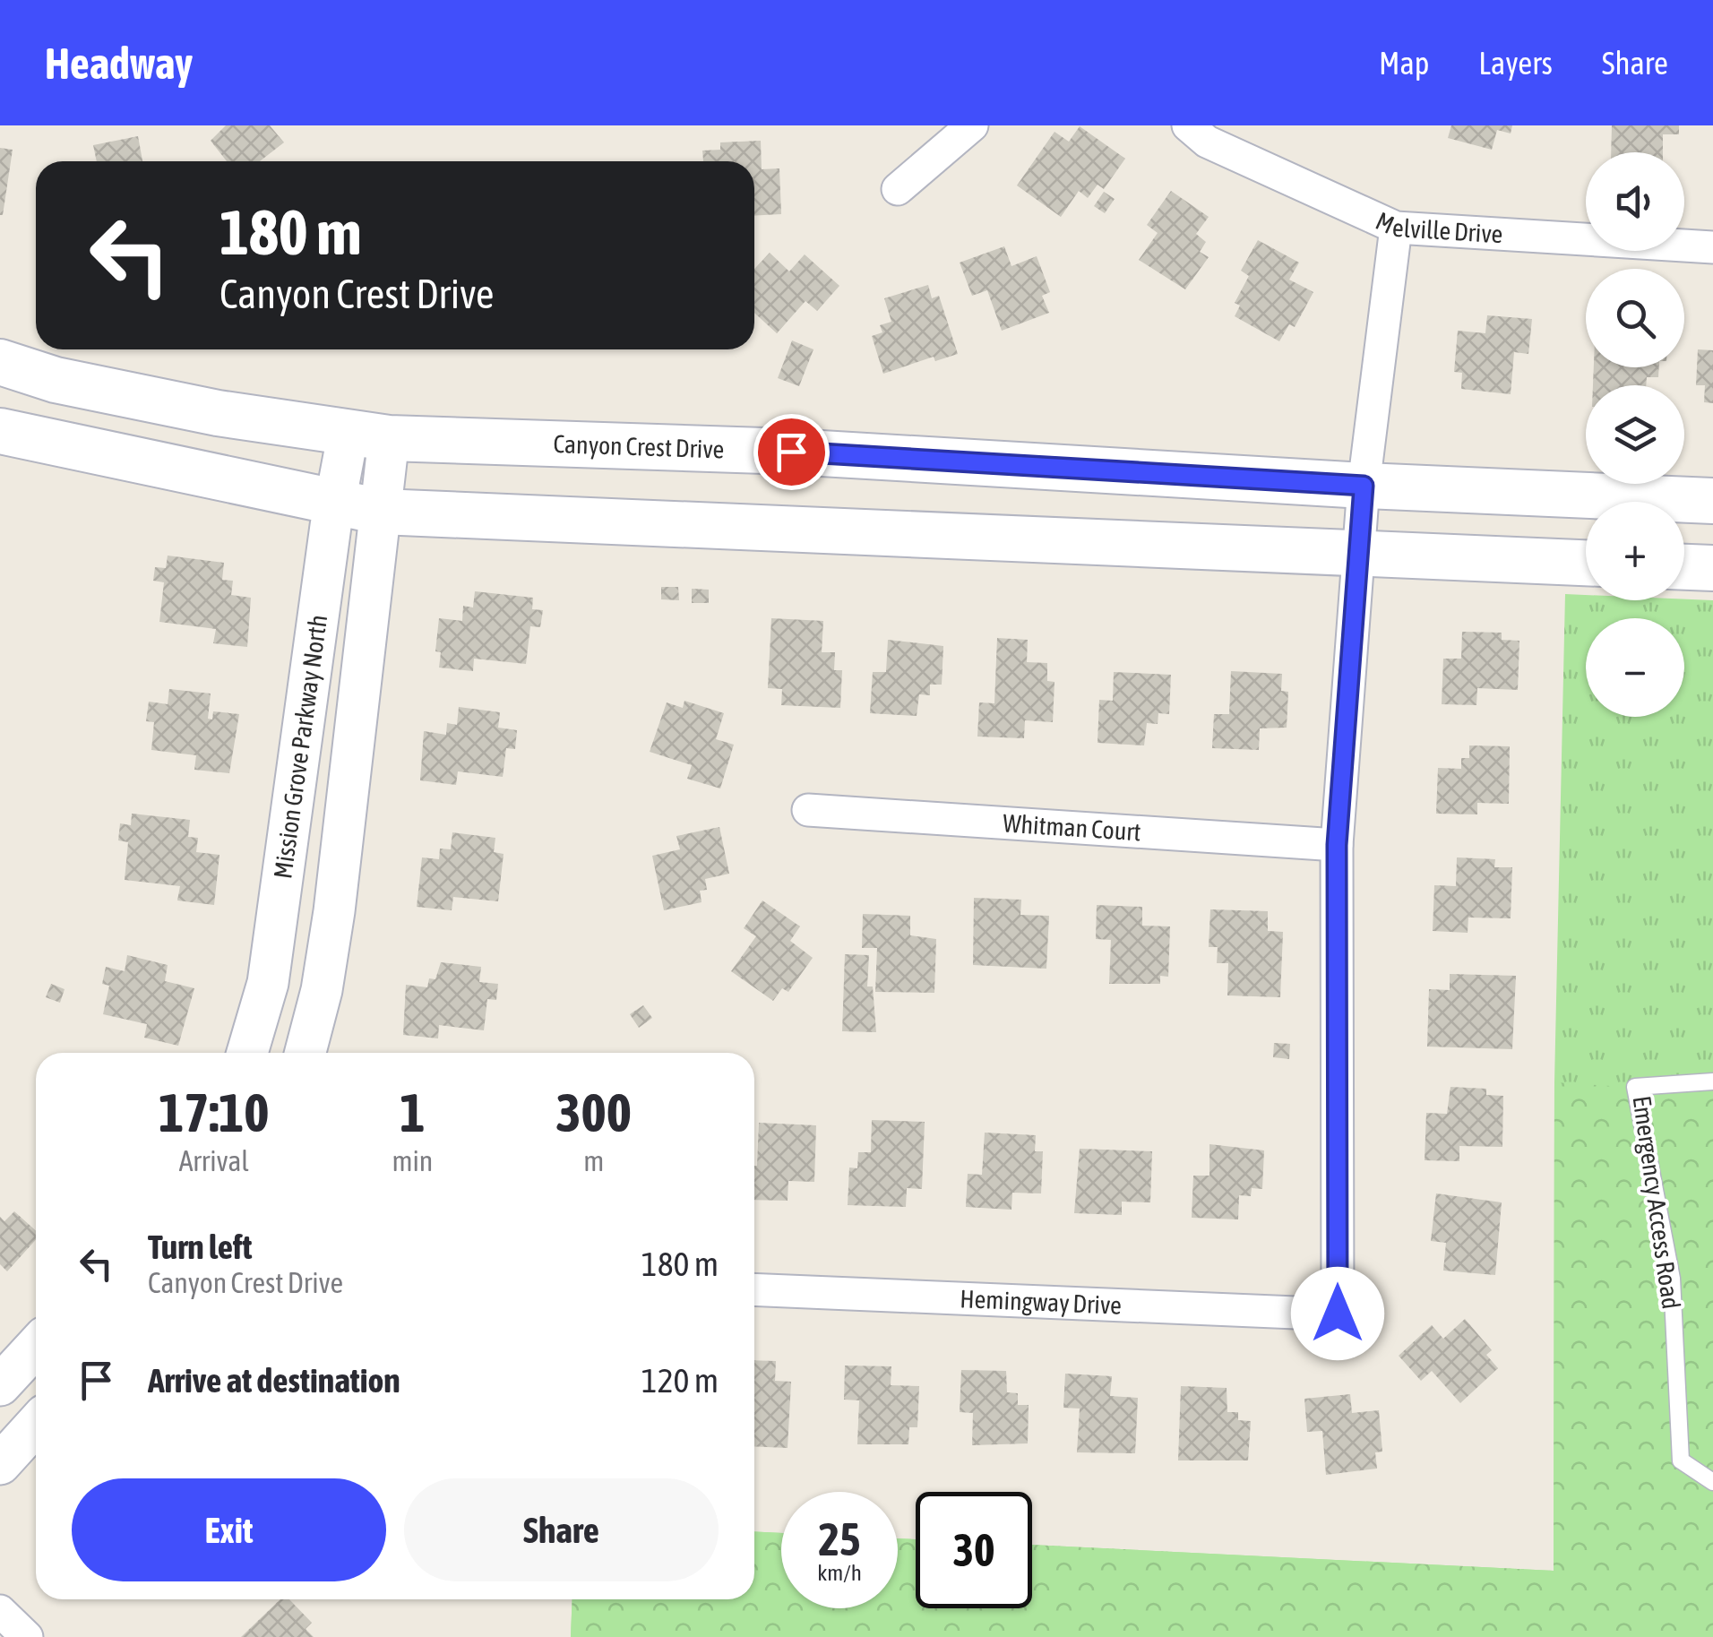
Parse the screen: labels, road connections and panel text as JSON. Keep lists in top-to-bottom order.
{
  "streets": {
    "main road": ["Canyon Crest Drive"],
    "street": [
      "Melville Drive",
      "Mission Grove Parkway North",
      "Whitman Court",
      "Hemingway Drive"
    ],
    "lane": ["Emergency Access Road"]
  },
  "crossings": [
    ["Canyon Crest Drive", "Mission Grove Parkway North"],
    ["Whitman Court", "Hemingway Drive"]
  ],
  "page": {
    "header": "Headway",
    "nav": ["Map", "Layers", "Share"],
    "map_buttons": ["+", "−"],
    "turn": ["180 m", "Canyon Crest Drive"],
    "eta": [
      "17:10",
      "Arrival",
      "1",
      "min",
      "300",
      "m"
    ],
    "list": [
      {
        "name": "Turn left",
        "note": "Canyon Crest Drive",
        "value": "180 m"
      },
      {
        "name": "Arrive at destination",
        "value": "120 m"
      }
    ],
    "buttons": ["Exit", "Share"],
    "speed": "25 km/h",
    "limit": "30"
  }
}
